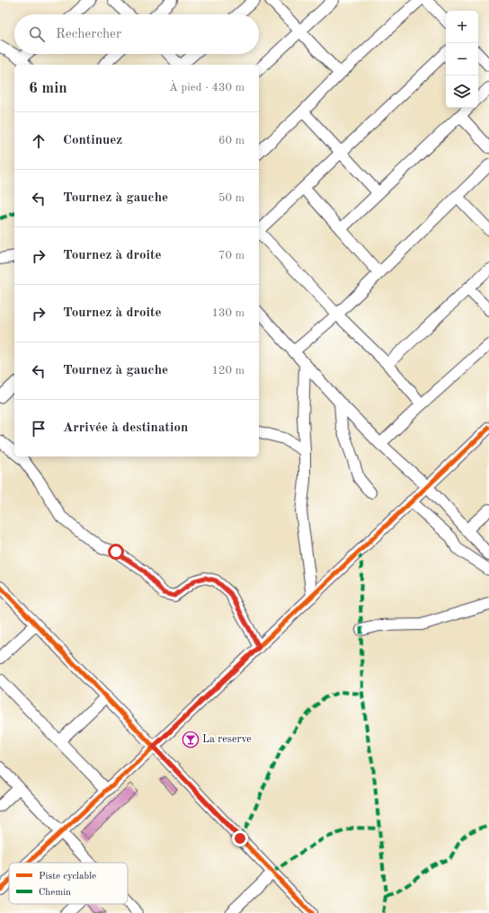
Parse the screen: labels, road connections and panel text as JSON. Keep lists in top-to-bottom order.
{
  "places": {
    "bar": ["La reserve"]
  },
  "legend": ["Piste cyclable", "Chemin"],
  "page": {
    "map_buttons": ["+", "−"],
    "search": "Rechercher",
    "heading": ["6 min", "À pied · 430 m"],
    "list": [
      ["Continuez", "60 m"],
      ["Tournez à gauche", "50 m"],
      ["Tournez à droite", "70 m"],
      ["Tournez à droite", "130 m"],
      ["Tournez à gauche", "120 m"],
      "Arrivée à destination"
    ]
  }
}
